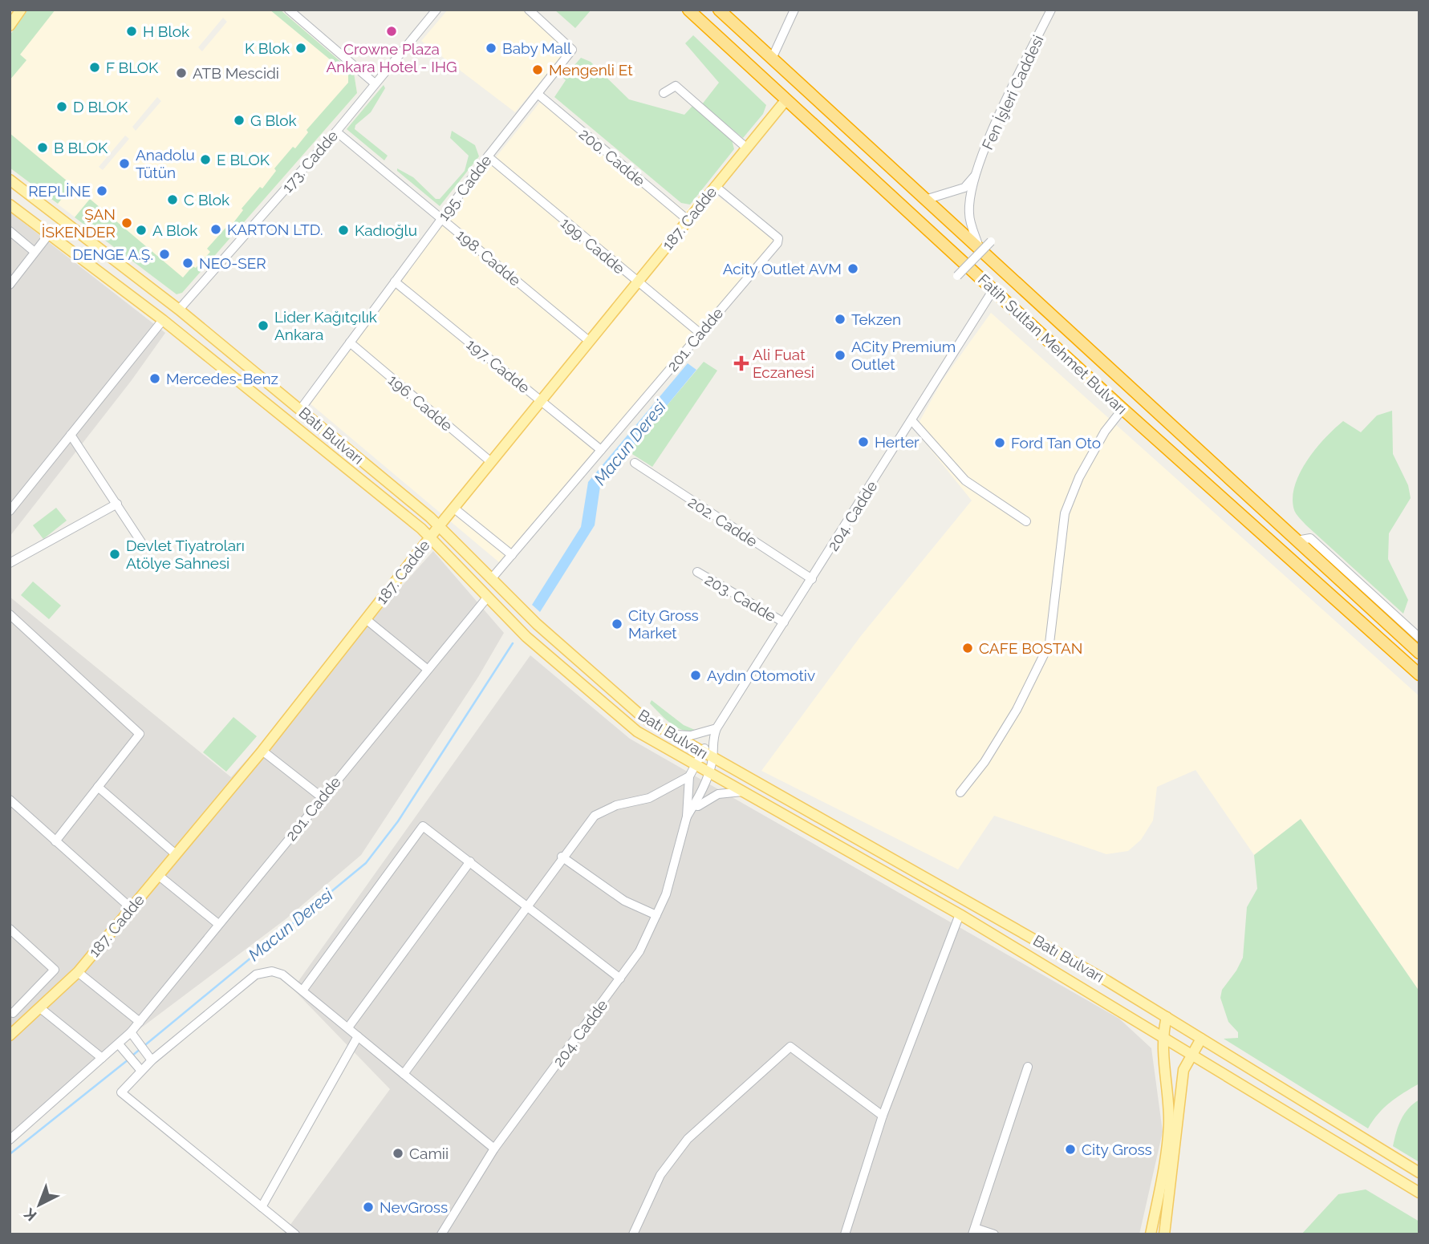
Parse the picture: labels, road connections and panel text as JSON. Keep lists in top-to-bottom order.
{
  "streets": {
    "highway": ["Fatih Sultan Mehmet Bulvarı"],
    "main road": ["187. Cadde", "Batı Bulvarı"],
    "street": [
      "Fen İşleri Caddesi",
      "200. Cadde",
      "173. Cadde",
      "195. Cadde",
      "199. Cadde",
      "198. Cadde",
      "201. Cadde",
      "197. Cadde",
      "196. Cadde",
      "204. Cadde",
      "202. Cadde",
      "203. Cadde"
    ]
  },
  "crossings": [
    ["Fen İşleri Caddesi", "Fatih Sultan Mehmet Bulvarı"],
    ["200. Cadde", "195. Cadde"],
    ["200. Cadde", "187. Cadde"],
    ["173. Cadde", "198. Cadde"],
    ["173. Cadde", "Batı Bulvarı"],
    ["195. Cadde", "199. Cadde"],
    ["195. Cadde", "198. Cadde"],
    ["195. Cadde", "197. Cadde"],
    ["195. Cadde", "196. Cadde"],
    ["195. Cadde", "Batı Bulvarı"],
    ["187. Cadde", "199. Cadde"],
    ["187. Cadde", "198. Cadde"],
    ["187. Cadde", "201. Cadde"],
    ["187. Cadde", "Fatih Sultan Mehmet Bulvarı"],
    ["187. Cadde", "197. Cadde"],
    ["187. Cadde", "196. Cadde"],
    ["187. Cadde", "Batı Bulvarı"],
    ["199. Cadde", "201. Cadde"],
    ["201. Cadde", "197. Cadde"],
    ["201. Cadde", "Batı Bulvarı"],
    ["Fatih Sultan Mehmet Bulvarı", "204. Cadde"],
    ["Batı Bulvarı", "204. Cadde"],
    ["204. Cadde", "202. Cadde"],
    ["204. Cadde", "203. Cadde"]
  ],
  "water": ["Macun Deresi"],
  "places": {
    "other": [
      "H Blok",
      "Crowne Plaza Ankara Hotel - IHG",
      "K Blok",
      "Baby Mall",
      "F BLOK",
      "Mengenli Et",
      "ATB Mescidi",
      "D BLOK",
      "G Blok",
      "B BLOK",
      "E BLOK",
      "Anadolu Tütün",
      "REPLİNE",
      "C Blok",
      "ŞAN İSKENDER",
      "KARTON LTD.",
      "A Blok",
      "Kadıoğlu",
      "DENGE A.Ş.",
      "NEO-SER",
      "Acity Outlet AVM",
      "Tekzen",
      "Lider Kağıtçılık Ankara",
      "ACity Premium Outlet",
      "Mercedes-Benz",
      "Herter",
      "Ford Tan Oto",
      "Devlet Tiyatroları Atölye Sahnesi",
      "City Gross Market",
      "CAFE BOSTAN",
      "Aydın Otomotiv",
      "City Gross",
      "Camii",
      "NevGross"
    ],
    "health": ["Ali Fuat Eczanesi"]
  },
  "north": "bottom left"
}
